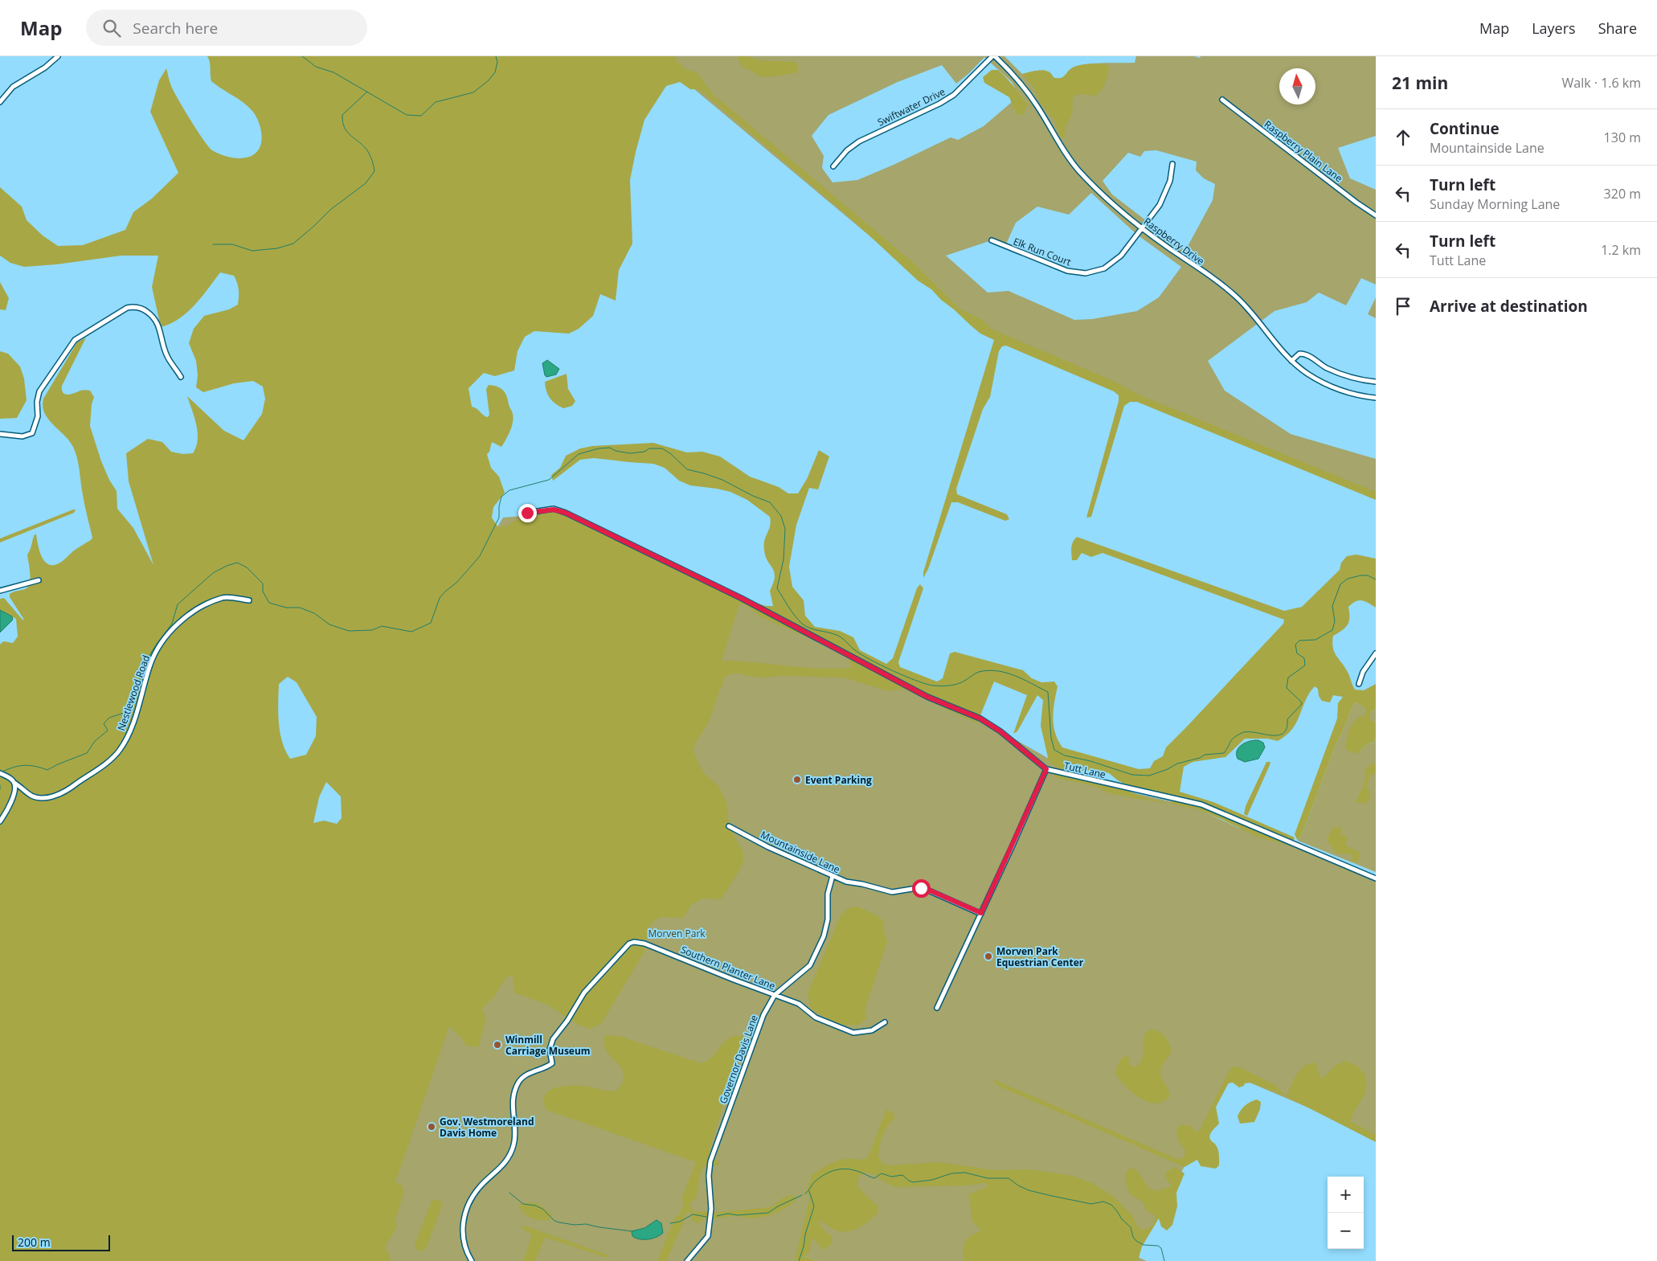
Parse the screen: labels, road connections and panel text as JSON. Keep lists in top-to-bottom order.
{
  "streets": {
    "street": [
      "Swiftwater Drive",
      "Raspberry Plain Lane",
      "Raspberry Drive",
      "Elk Run Court",
      "Nestlewood Road",
      "Tutt Lane",
      "Mountainside Lane",
      "Southern Planter Lane",
      "Governor Davis Lane"
    ]
  },
  "crossings": [
    ["Swiftwater Drive", "Raspberry Drive"],
    ["Raspberry Drive", "Elk Run Court"],
    ["Mountainside Lane", "Governor Davis Lane"],
    ["Southern Planter Lane", "Governor Davis Lane"]
  ],
  "parks": ["Morven Park"],
  "places": [
    "Event Parking",
    "Morven Park Equestrian Center",
    "Winmill Carriage Museum",
    "Gov. Westmoreland Davis Home"
  ],
  "scale_bar": "200 m",
  "north": "top",
  "page": {
    "header": "Map",
    "search": "Search here",
    "nav": ["Map", "Layers", "Share"],
    "heading": ["21 min", "Walk · 1.6 km"],
    "list": [
      ["Continue", "Mountainside Lane", "130 m"],
      ["Turn left", "Sunday Morning Lane", "320 m"],
      ["Turn left", "Tutt Lane", "1.2 km"],
      "Arrive at destination"
    ],
    "map_buttons": ["+", "−"],
    "scale": "200 m"
  }
}
